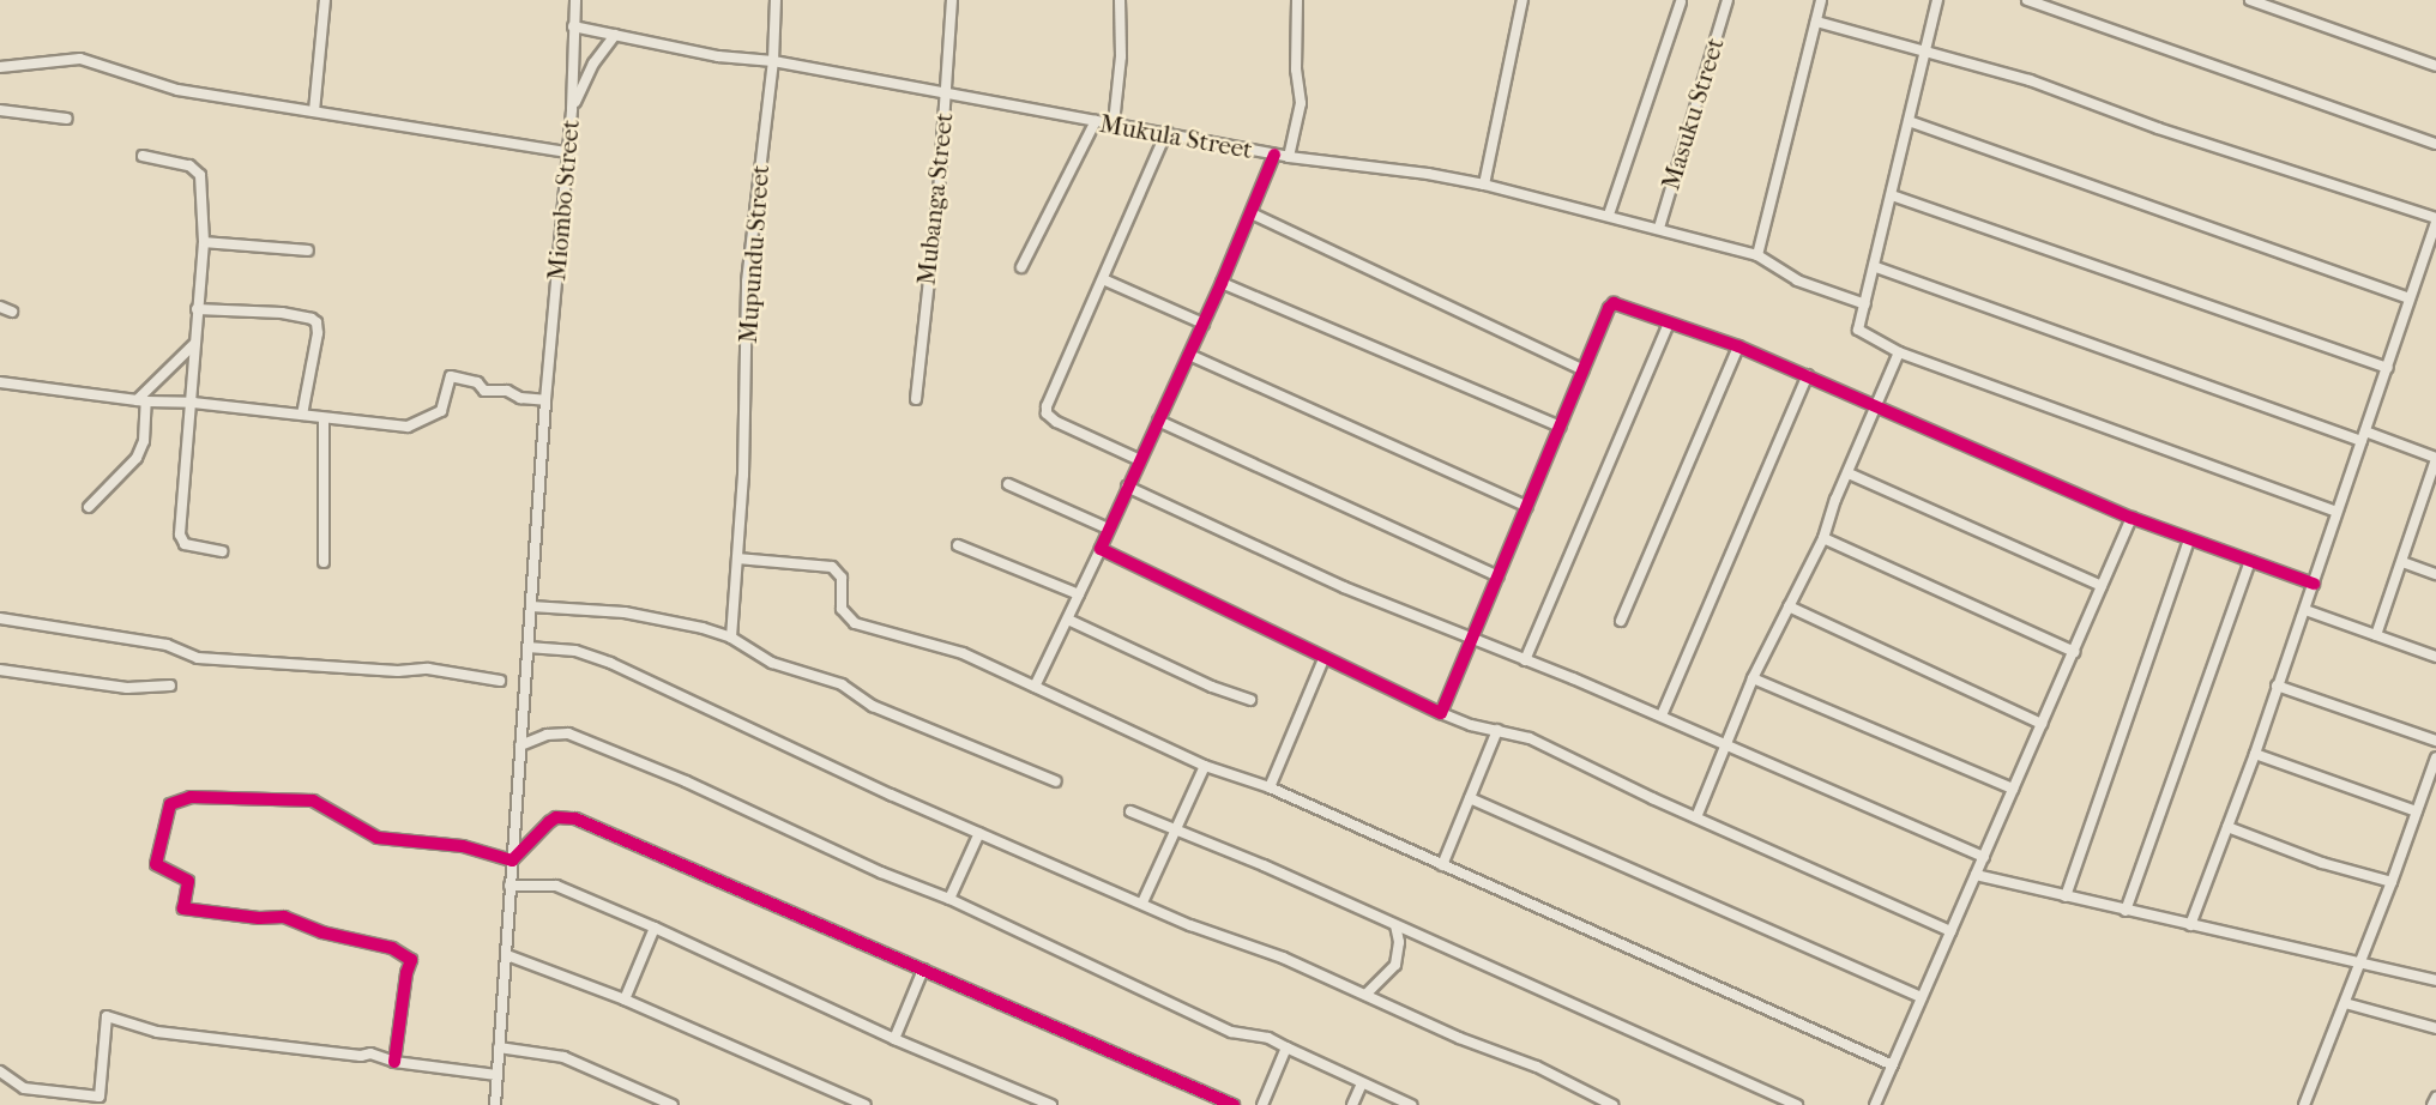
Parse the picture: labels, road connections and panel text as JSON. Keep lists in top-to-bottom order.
{
  "streets": {
    "street": [
      "Masuku Street",
      "Mukula Street",
      "Mubanga Street",
      "Miombo Street",
      "Mupundu Street"
    ]
  },
  "crossings": [
    ["Masuku Street", "Mukula Street"],
    ["Mukula Street", "Mubanga Street"],
    ["Mukula Street", "Miombo Street"],
    ["Mukula Street", "Mupundu Street"]
  ]
}
